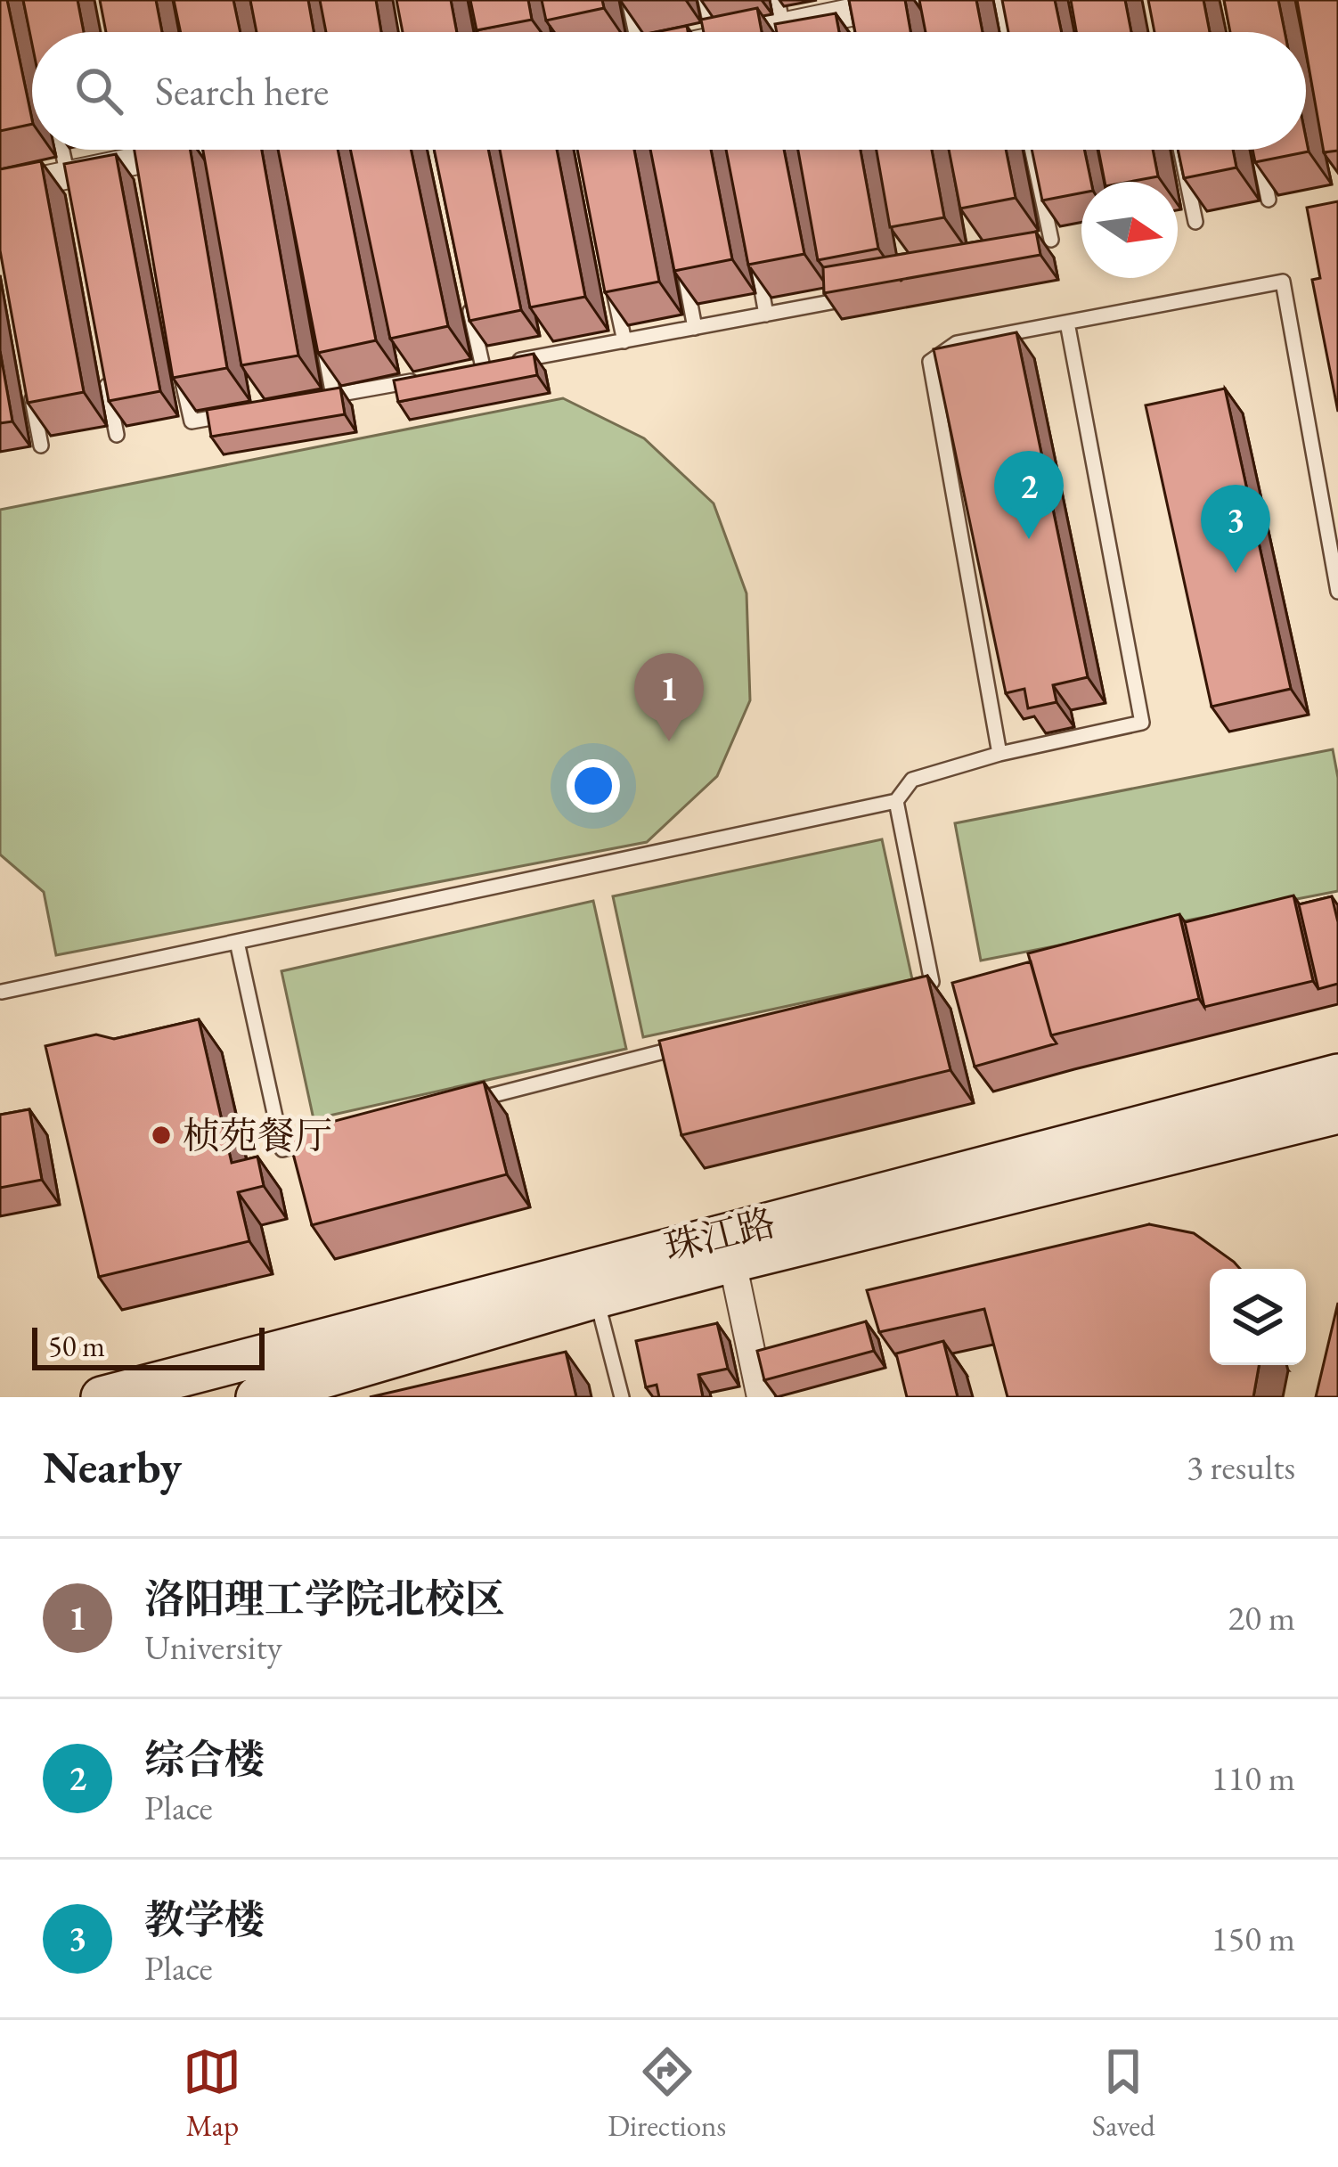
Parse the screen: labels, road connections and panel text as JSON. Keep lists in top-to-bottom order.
{
  "streets": {
    "main road": ["珠江路"]
  },
  "places": ["桢苑餐厅"],
  "scale_bar": "50 m",
  "north": "right",
  "page": {
    "search": "Search here",
    "pins": ["2", "3", "1"],
    "scale": "50 m",
    "heading": ["Nearby", "3 results"],
    "list": [
      {
        "mark": "1",
        "name": "洛阳理工学院北校区",
        "note": "University",
        "value": "20 m"
      },
      {
        "mark": "2",
        "name": "综合楼",
        "note": "Place",
        "value": "110 m"
      },
      {
        "mark": "3",
        "name": "教学楼",
        "note": "Place",
        "value": "150 m"
      }
    ],
    "nav": ["Map", "Directions", "Saved"]
  }
}
